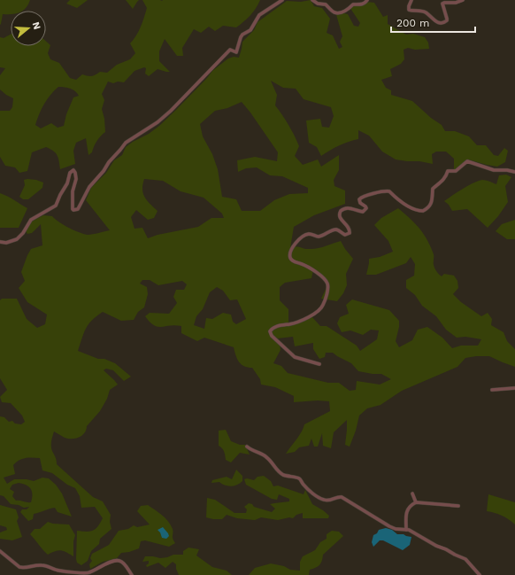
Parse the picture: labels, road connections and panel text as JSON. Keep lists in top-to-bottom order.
{
  "scale_bar": "200 m",
  "north": "right"
}
